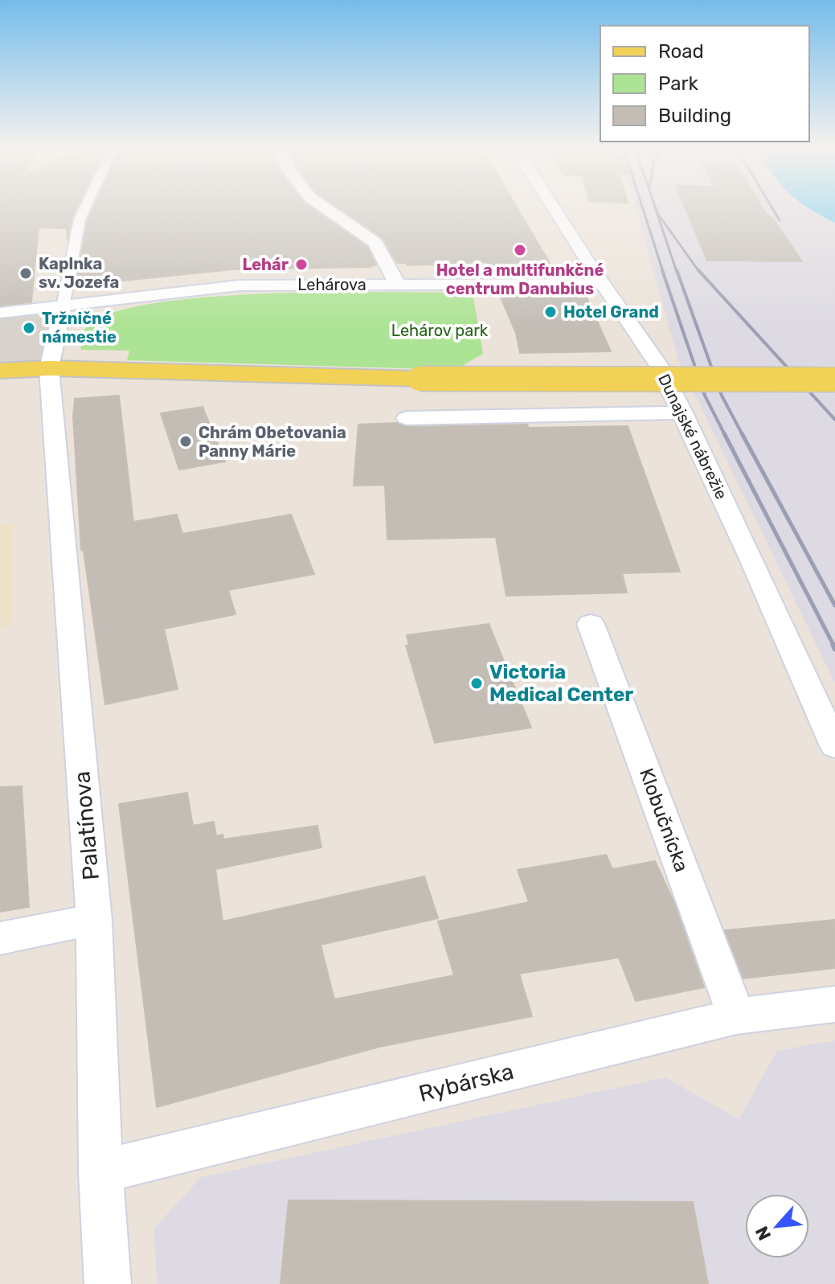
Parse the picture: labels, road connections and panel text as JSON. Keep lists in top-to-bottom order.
{
  "streets": {
    "street": [
      "Lehárova",
      "Dunajské nábrežie",
      "Klobučnícka",
      "Palatínova",
      "Rybárska"
    ]
  },
  "crossings": [
    ["Lehárova", "Dunajské nábrežie"],
    ["Klobučnícka", "Rybárska"],
    ["Palatínova", "Rybárska"]
  ],
  "parks": ["Lehárov park"],
  "places": [
    "Hotel a multifunkčné centrum Danubius",
    "Lehár",
    "Kaplnka sv. Jozefa",
    "Hotel Grand",
    "Tržničné námestie",
    "Chrám Obetovania Panny Márie",
    "Victoria Medical Center"
  ],
  "legend": ["Road", "Park", "Building"],
  "north": "bottom left"
}
